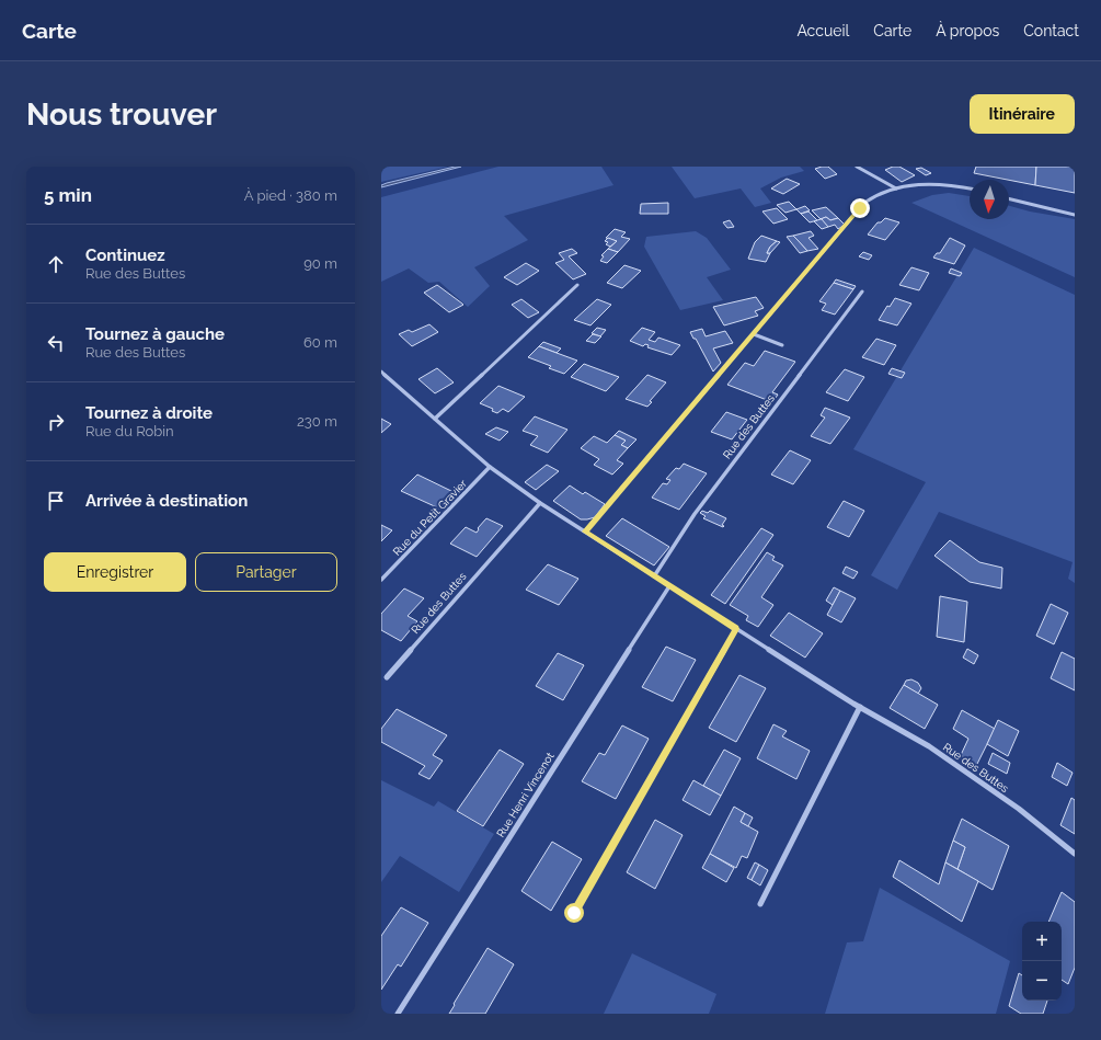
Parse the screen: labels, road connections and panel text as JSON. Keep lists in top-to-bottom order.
{
  "streets": {
    "street": ["Rue des Buttes", "Rue du Petit Gravier", "Rue Henri Vincenot"]
  },
  "crossings": [
    ["Rue des Buttes", "Rue du Petit Gravier"],
    ["Rue des Buttes", "Rue Henri Vincenot"]
  ],
  "north": "bottom",
  "page": {
    "header": "Carte",
    "nav": [
      "Accueil",
      "Carte",
      "À propos",
      "Contact"
    ],
    "buttons": [
      "Itinéraire",
      ["Enregistrer", "Partager"]
    ],
    "title": "Nous trouver",
    "heading": ["5 min", "À pied · 380 m"],
    "list": [
      ["Continuez", "Rue des Buttes", "90 m"],
      ["Tournez à gauche", "Rue des Buttes", "60 m"],
      ["Tournez à droite", "Rue du Robin", "230 m"],
      "Arrivée à destination"
    ],
    "map_buttons": ["+", "−"]
  }
}
